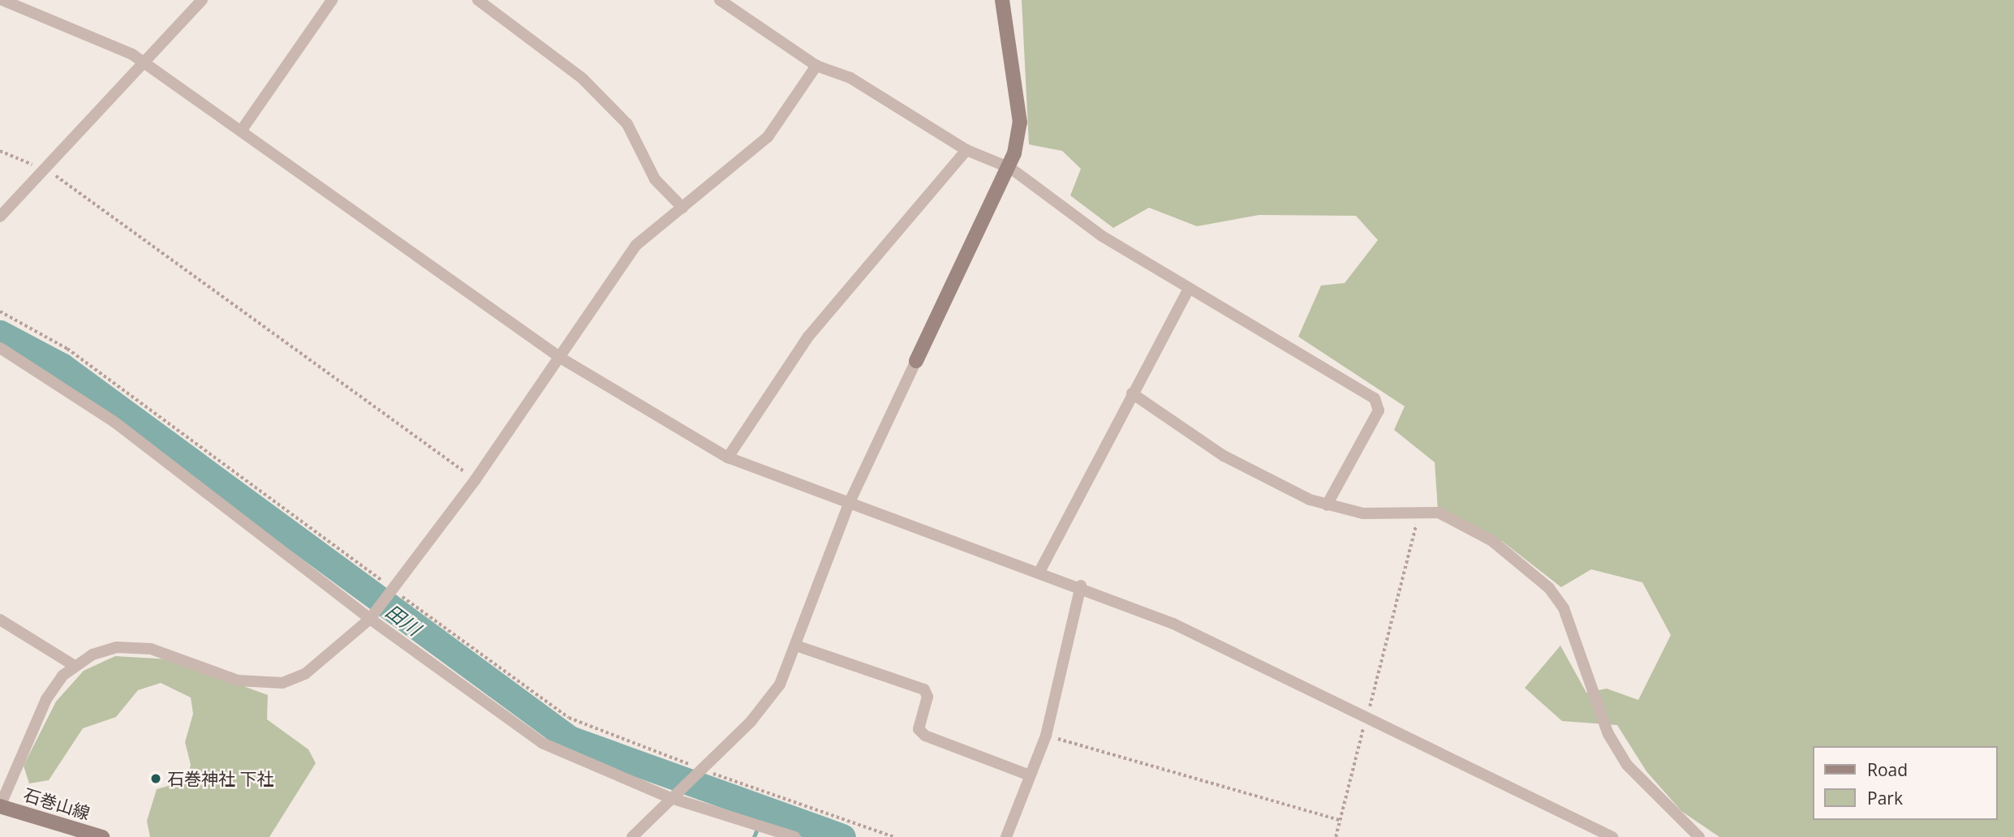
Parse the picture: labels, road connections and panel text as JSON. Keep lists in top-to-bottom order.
{
  "streets": {
    "street": ["石巻山線"]
  },
  "water": ["田川"],
  "places": ["石巻神社 下社"],
  "legend": ["Road", "Park"]
}
